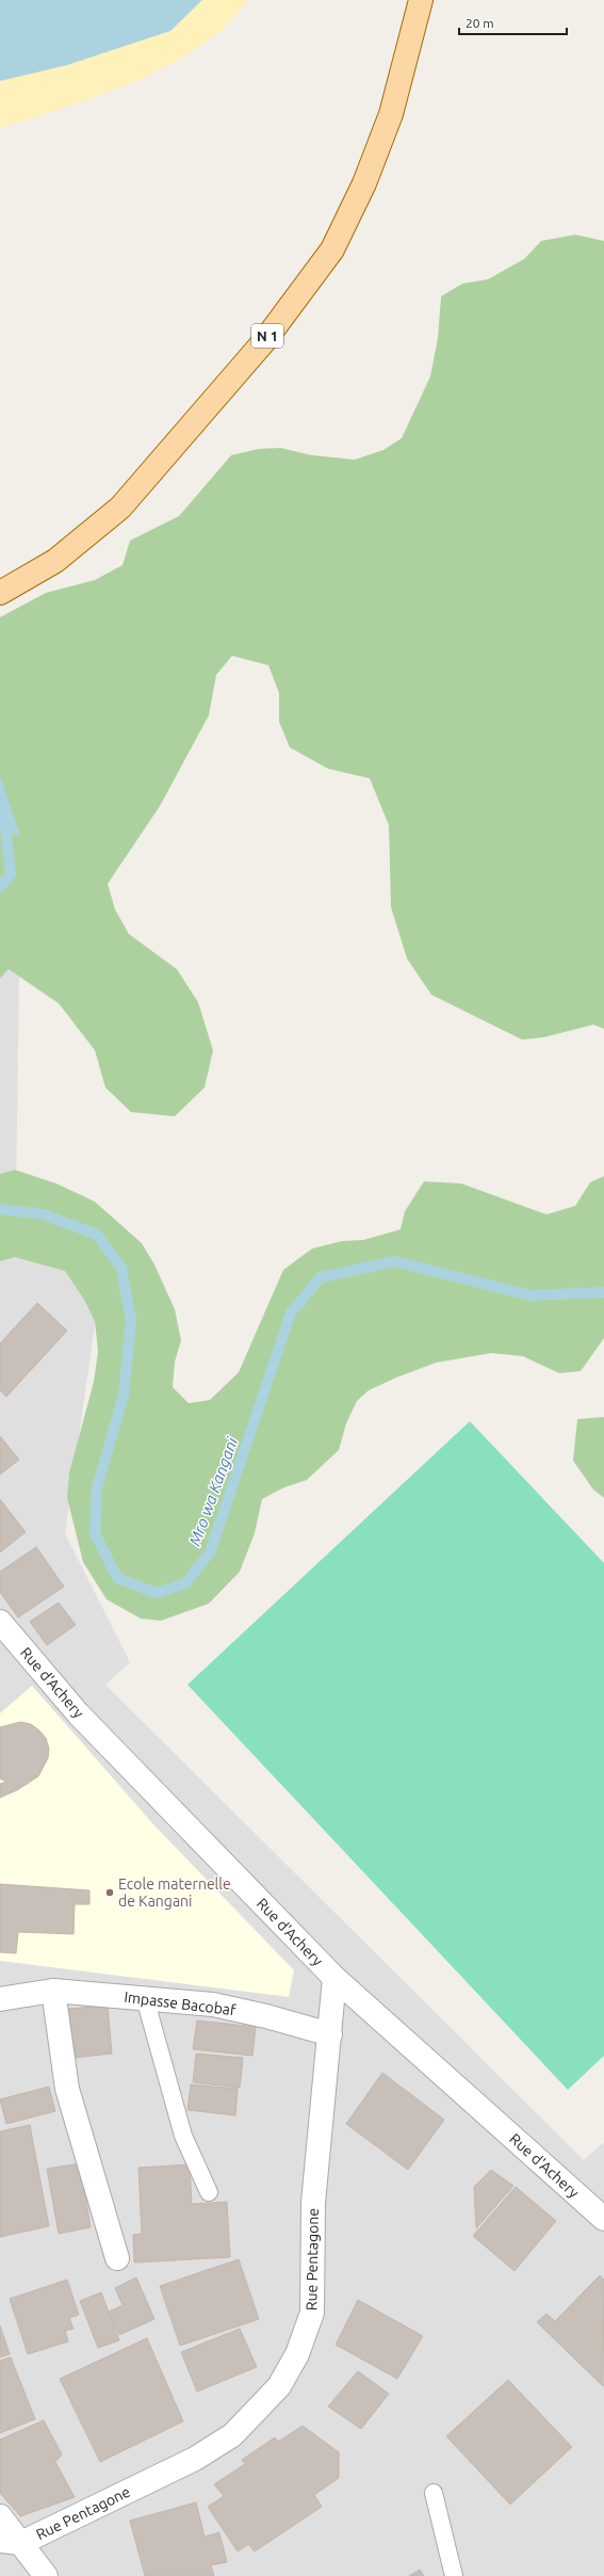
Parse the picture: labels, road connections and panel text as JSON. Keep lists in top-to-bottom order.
{
  "streets": {
    "main road": ["N 1"],
    "street": ["Rue d'Achery", "Impasse Bacobaf", "Rue Pentagone"]
  },
  "crossings": [
    ["Rue d'Achery", "Rue Pentagone"],
    ["Impasse Bacobaf", "Rue Pentagone"]
  ],
  "water": ["Mro wa Kangani"],
  "places": ["Ecole maternelle de Kangani"],
  "scale_bar": "20 m"
}
